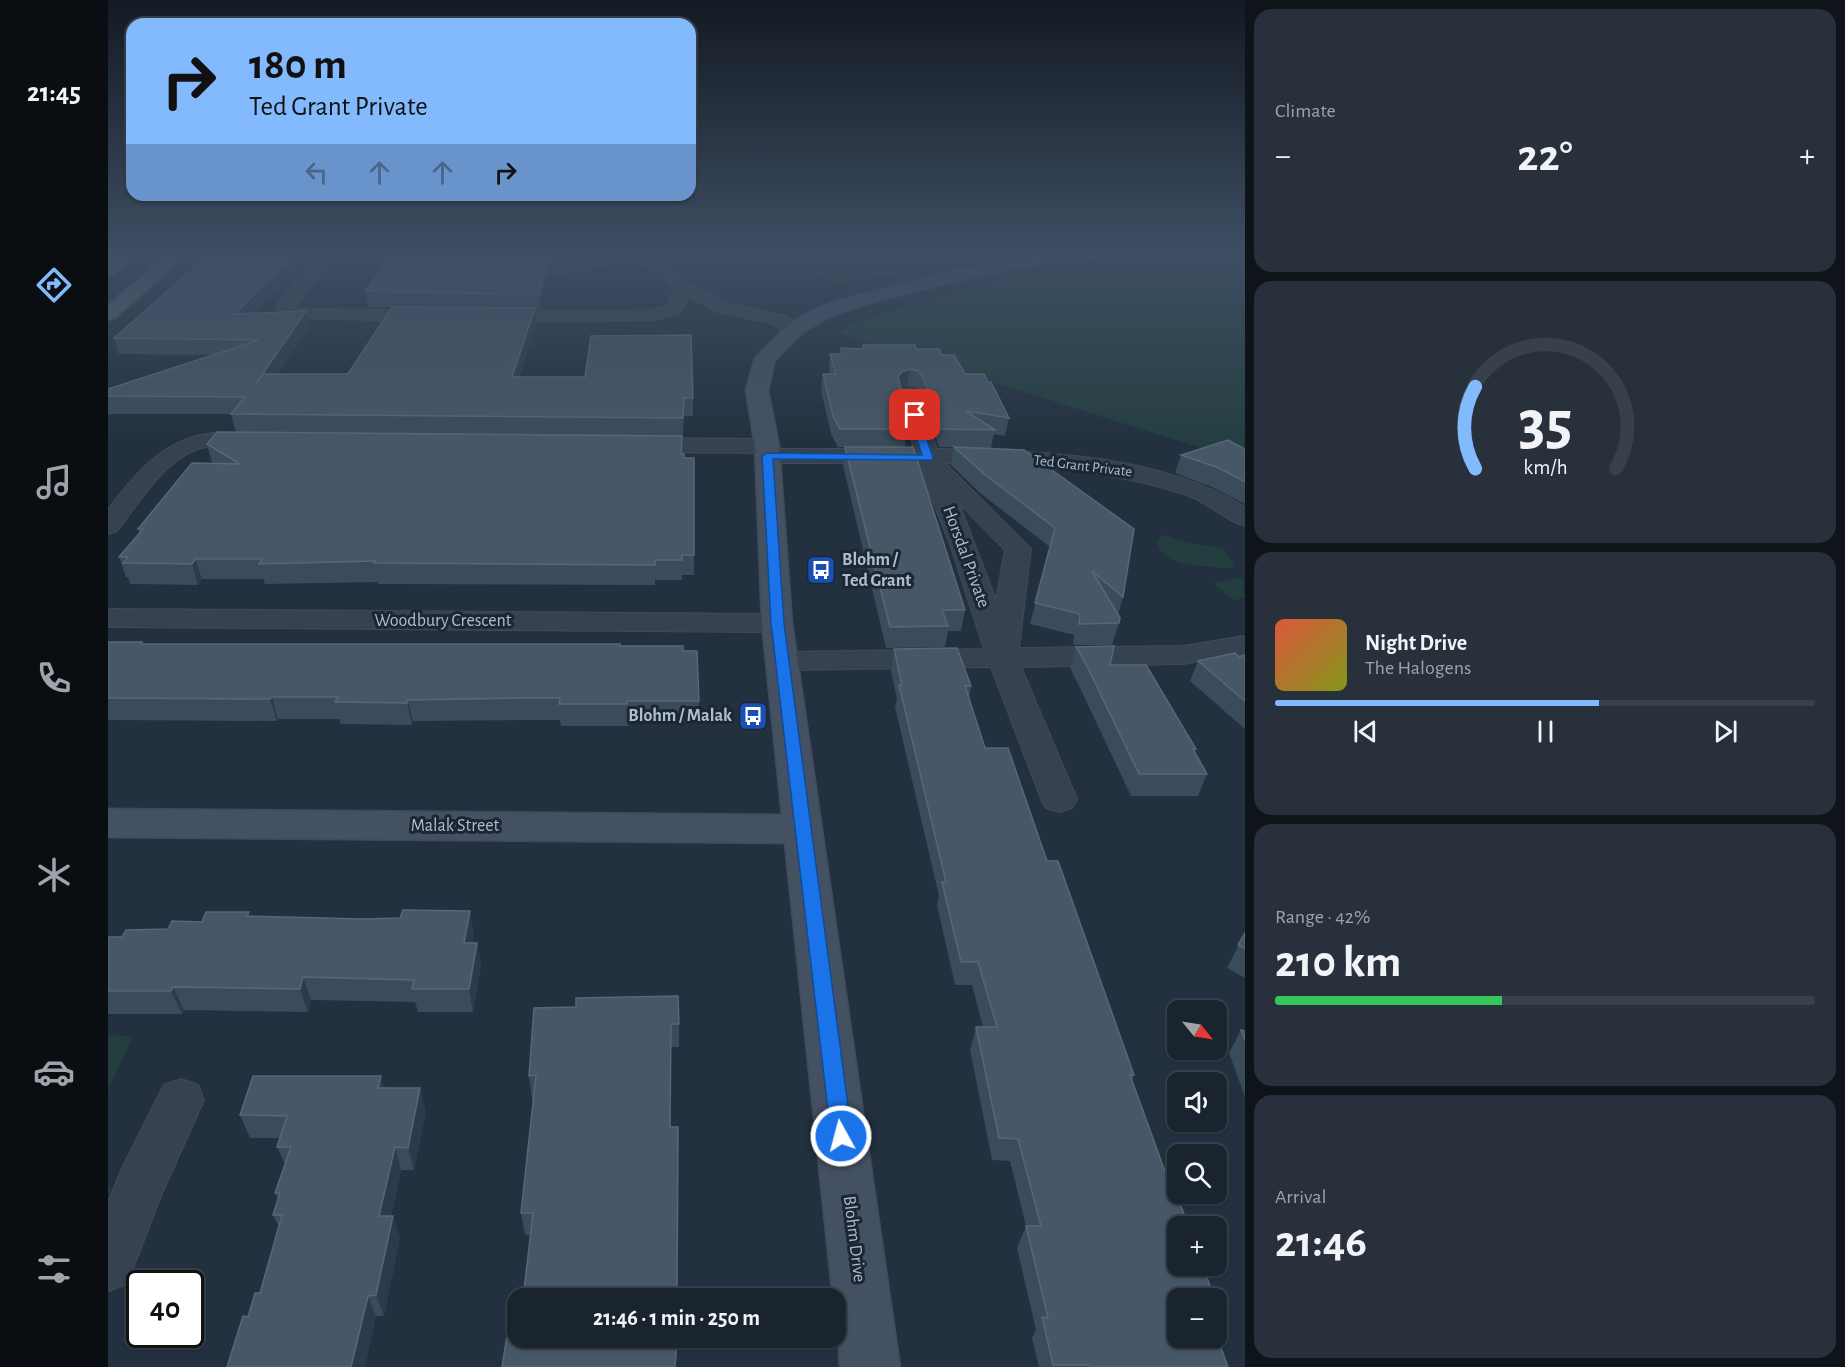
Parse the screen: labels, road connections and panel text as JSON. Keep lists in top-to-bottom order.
{
  "streets": {
    "street": [
      "Ted Grant Private",
      "Horsdal Private",
      "Woodbury Crescent",
      "Malak Street",
      "Blohm Drive"
    ]
  },
  "crossings": [
    ["Ted Grant Private", "Horsdal Private"],
    ["Ted Grant Private", "Blohm Drive"],
    ["Woodbury Crescent", "Blohm Drive"],
    ["Malak Street", "Blohm Drive"]
  ],
  "places": {
    "bus stop": ["Blohm / Ted Grant", "Blohm / Malak"]
  },
  "north": "bottom right",
  "page": {
    "tabs": "21:45",
    "tile": [
      "Climate",
      ["Range · 42%", "210 km"],
      ["Arrival", "21:46"]
    ],
    "turn": ["180 m", "Ted Grant Private"],
    "heat": ["−", "22°", "+"],
    "song": ["Night Drive", "The Halogens"],
    "map_buttons": ["+", "−"],
    "limit": "40",
    "trip": "21:46 · 1 min · 250 m",
    "gauge": ["35", "km/h"]
  }
}
